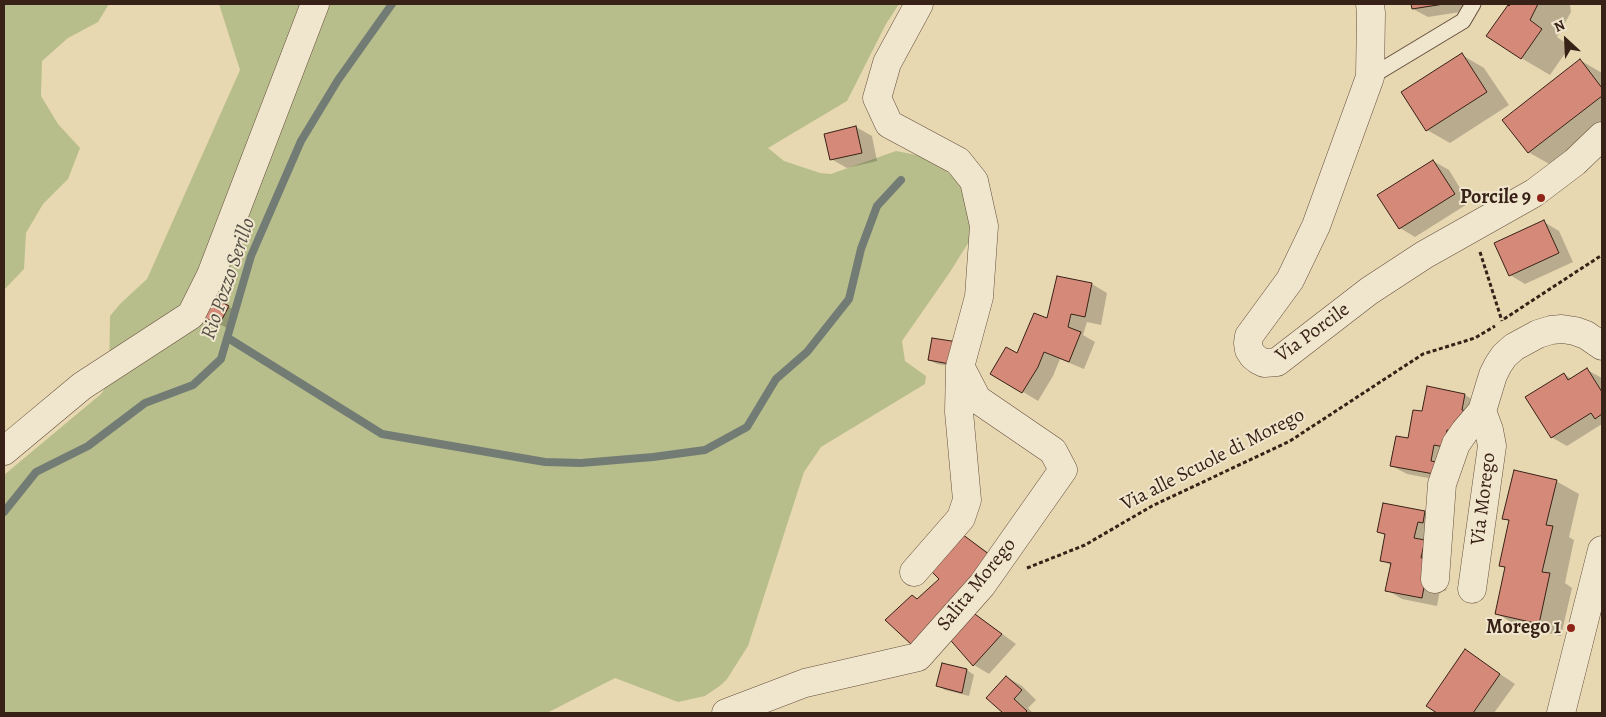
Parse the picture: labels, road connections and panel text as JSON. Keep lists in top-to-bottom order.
{
  "streets": {
    "street": ["Via Porcile", "Via Morego", "Salita Morego"],
    "path": ["Via alle Scuole di Morego"]
  },
  "water": ["Rio Pozzo Serillo"],
  "places": ["Porcile 9", "Morego 1"],
  "north": "top left"
}
